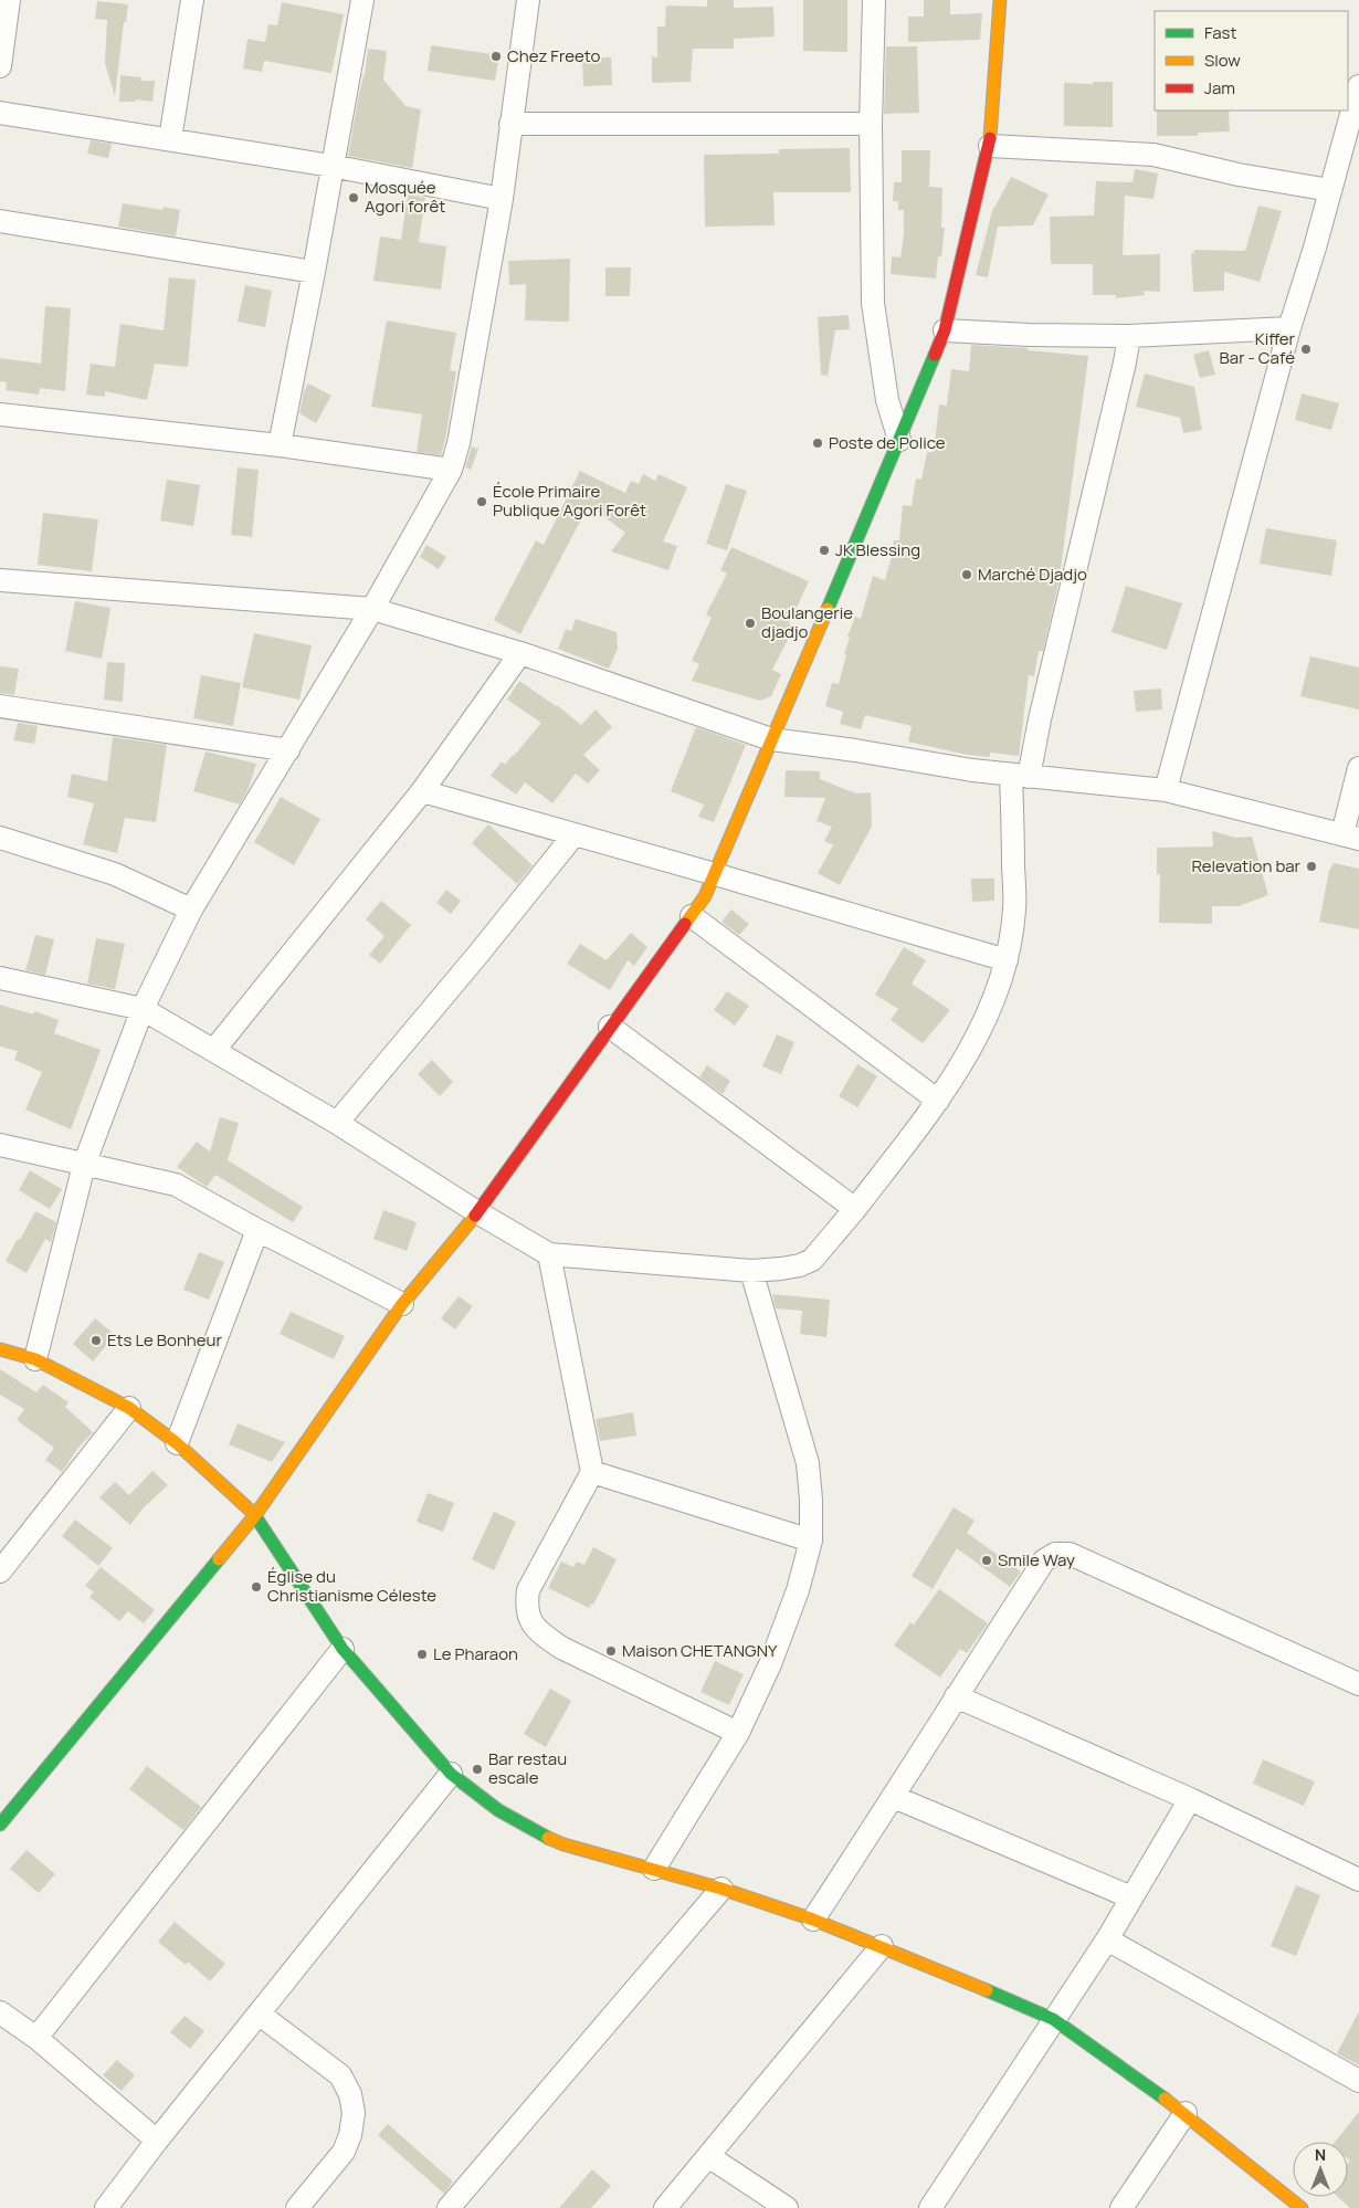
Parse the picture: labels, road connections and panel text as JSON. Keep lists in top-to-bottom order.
{
  "places": [
    "Chez Freeto",
    "Mosquée Agori forêt",
    "Kiffer Bar - Café",
    "Poste de Police",
    "École Primaire Publique Agori Forêt",
    "JK Blessing",
    "Marché Djadjo",
    "Boulangerie djadjo",
    "Relevation bar",
    "Ets Le Bonheur",
    "Smile Way",
    "Église du Christianisme Céleste",
    "Maison CHETANGNY",
    "Le Pharaon",
    "Bar restau escale"
  ],
  "legend": ["Fast", "Slow", "Jam"],
  "north": "top"
}
